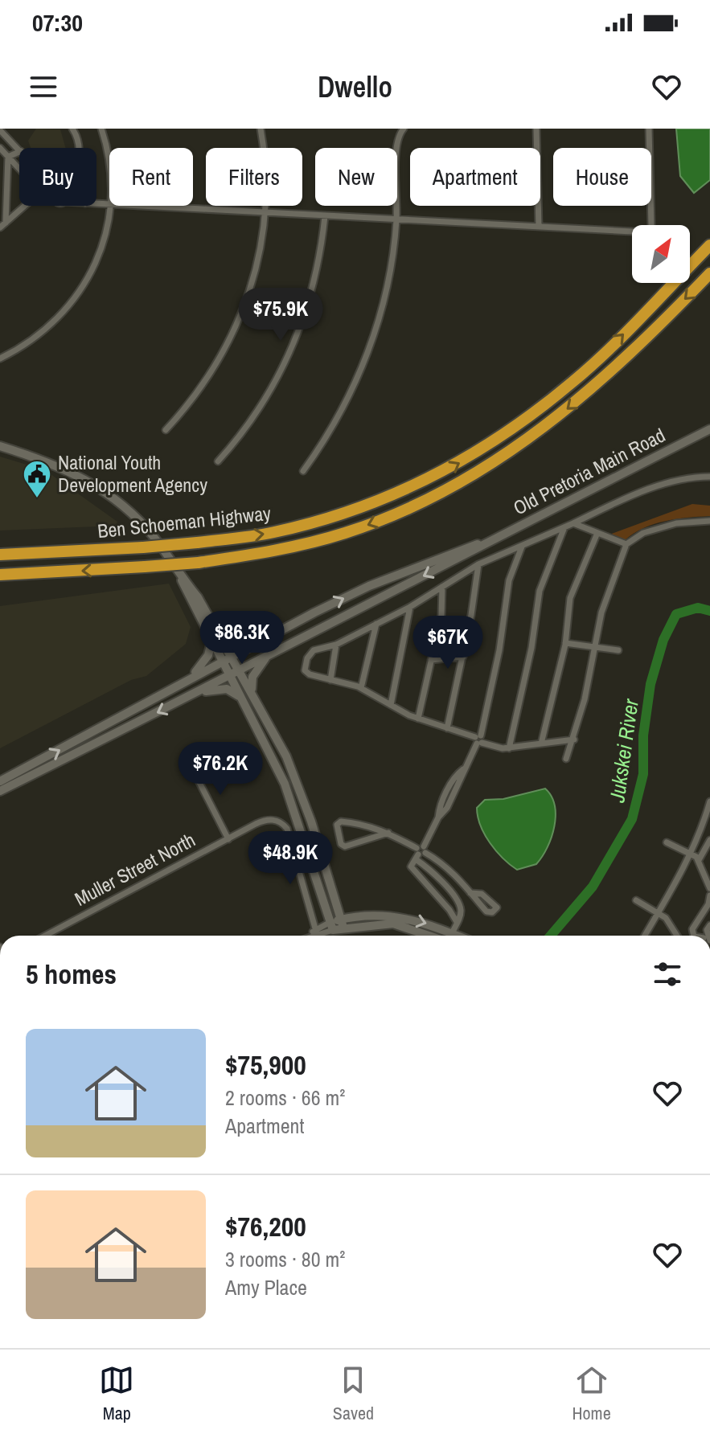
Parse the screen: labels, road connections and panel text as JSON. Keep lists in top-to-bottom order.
{
  "streets": {
    "highway": ["Ben Schoeman Highway"],
    "main road": ["Old Pretoria Main Road"],
    "street": ["Muller Street North"]
  },
  "water": ["Jukskei River"],
  "places": {
    "public building": ["National Youth Development Agency"]
  },
  "north": "top right",
  "page": {
    "status": "07:30",
    "header": "Dwello",
    "chip": [
      "Buy",
      "Rent",
      "Filters",
      "New",
      "Apartment",
      "House"
    ],
    "price": [
      "$75.9K",
      "$86.3K",
      "$67K",
      "$76.2K",
      "$48.9K"
    ],
    "heading": "5 homes",
    "list": [
      {
        "name": "$75,900",
        "note": "2 rooms · 66 m² · Apartment"
      },
      {
        "name": "$76,200",
        "note": "3 rooms · 80 m² · Amy Place"
      }
    ],
    "tabs": ["Map", "Saved", "Home"]
  }
}
